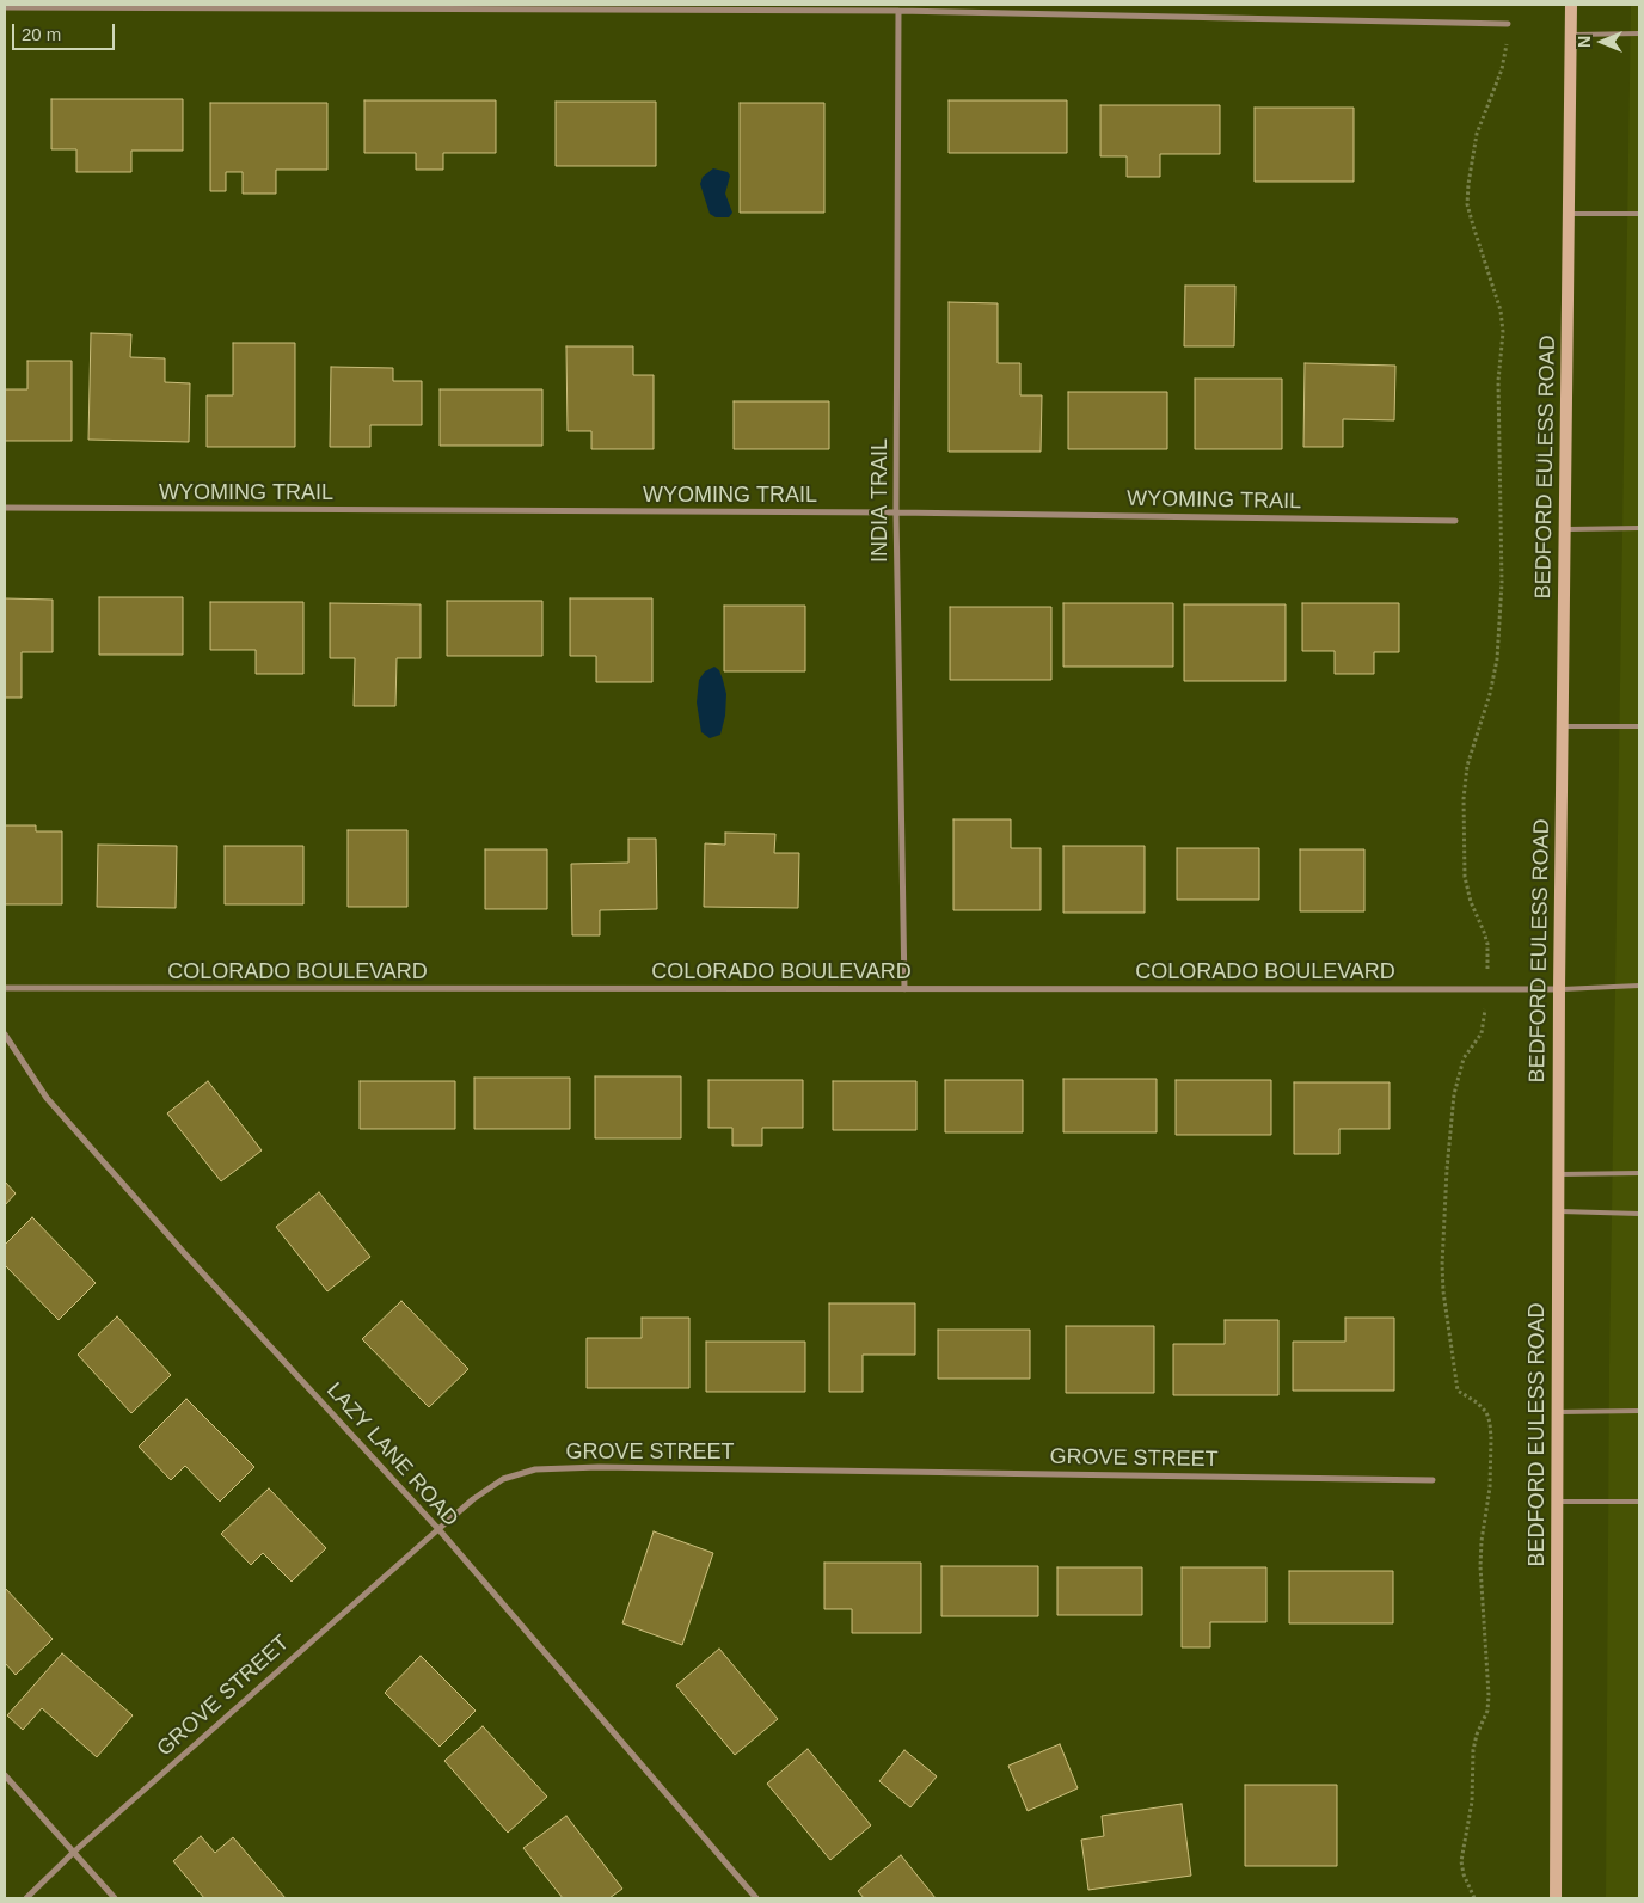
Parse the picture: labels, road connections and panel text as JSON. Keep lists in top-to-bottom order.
{
  "streets": {
    "main road": ["BEDFORD EULESS ROAD"],
    "street": [
      "WYOMING TRAIL",
      "INDIA TRAIL",
      "COLORADO BOULEVARD",
      "GROVE STREET",
      "LAZY LANE ROAD"
    ]
  },
  "crossings": [
    ["BEDFORD EULESS ROAD", "COLORADO BOULEVARD"],
    ["WYOMING TRAIL", "INDIA TRAIL"],
    ["INDIA TRAIL", "COLORADO BOULEVARD"],
    ["GROVE STREET", "LAZY LANE ROAD"]
  ],
  "scale_bar": "20 m",
  "north": "left"
}
